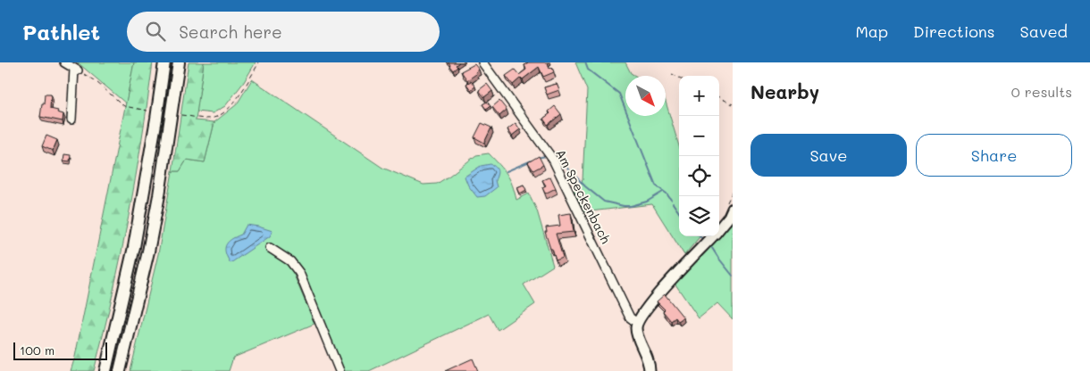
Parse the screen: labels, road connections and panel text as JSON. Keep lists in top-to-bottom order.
{
  "streets": {
    "street": ["Am Speckenbach"]
  },
  "scale_bar": "100 m",
  "north": "bottom right",
  "page": {
    "header": "Pathlet",
    "search": "Search here",
    "nav": ["Map", "Directions", "Saved"],
    "heading": ["Nearby", "0 results"],
    "map_buttons": ["+", "−"],
    "buttons": ["Save", "Share"],
    "scale": "100 m"
  }
}
